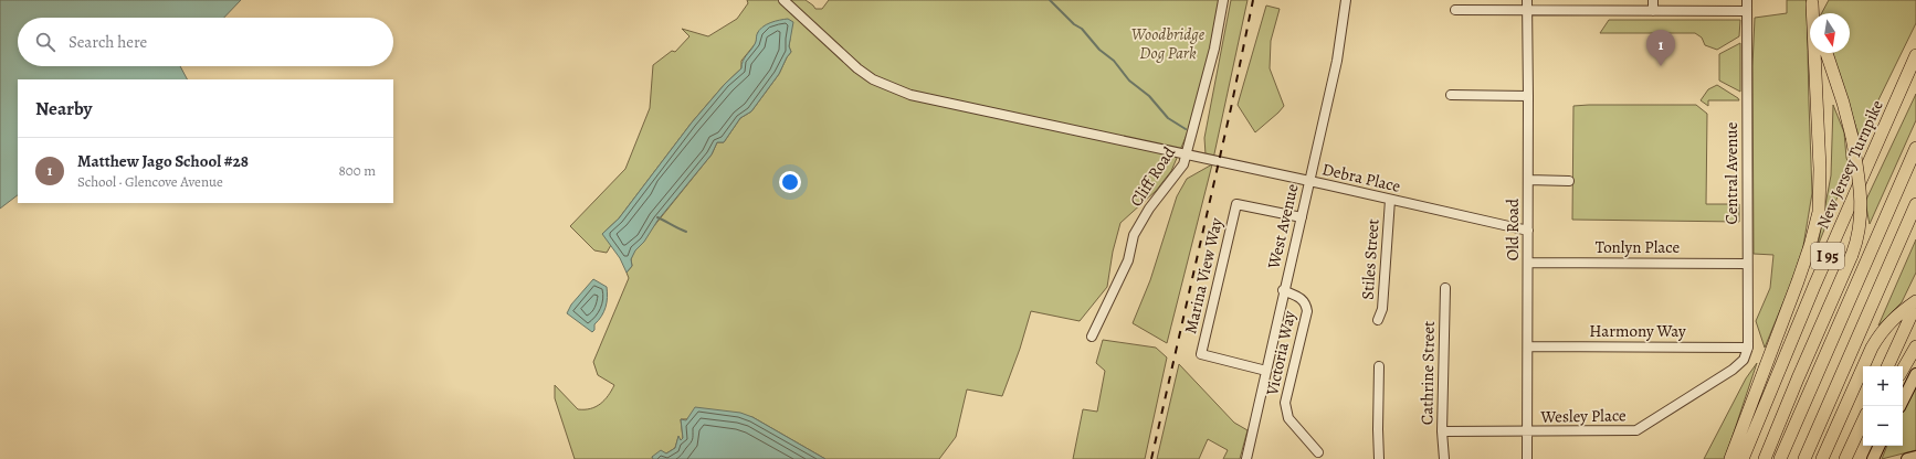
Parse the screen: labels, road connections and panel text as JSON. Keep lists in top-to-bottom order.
{
  "streets": {
    "highway": ["New Jersey Turnpike", "I 95"],
    "street": [
      "Central Avenue",
      "Cliff Road",
      "Debra Place",
      "West Avenue",
      "Old Road",
      "Tonlyn Place",
      "Stiles Street",
      "Marina View Way",
      "Harmony Way",
      "Victoria Way",
      "Cathrine Street",
      "Wesley Place"
    ]
  },
  "crossings": [
    ["Central Avenue", "Tonlyn Place"],
    ["Central Avenue", "Harmony Way"],
    ["Central Avenue", "Wesley Place"],
    ["Cliff Road", "Debra Place"],
    ["Debra Place", "West Avenue"],
    ["Debra Place", "Old Road"],
    ["Debra Place", "Stiles Street"],
    ["West Avenue", "Marina View Way"],
    ["West Avenue", "Victoria Way"],
    ["Old Road", "Tonlyn Place"],
    ["Old Road", "Harmony Way"],
    ["Old Road", "Wesley Place"],
    ["Harmony Way", "Wesley Place"],
    ["Cathrine Street", "Wesley Place"]
  ],
  "parks": ["Woodbridge Dog Park"],
  "north": "bottom",
  "page": {
    "search": "Search here",
    "pins": "1",
    "heading": "Nearby",
    "list": [
      {
        "mark": "1",
        "name": "Matthew Jago School #28",
        "note": "School · Glencove Avenue",
        "value": "800 m"
      }
    ],
    "map_buttons": ["+", "−"]
  }
}
